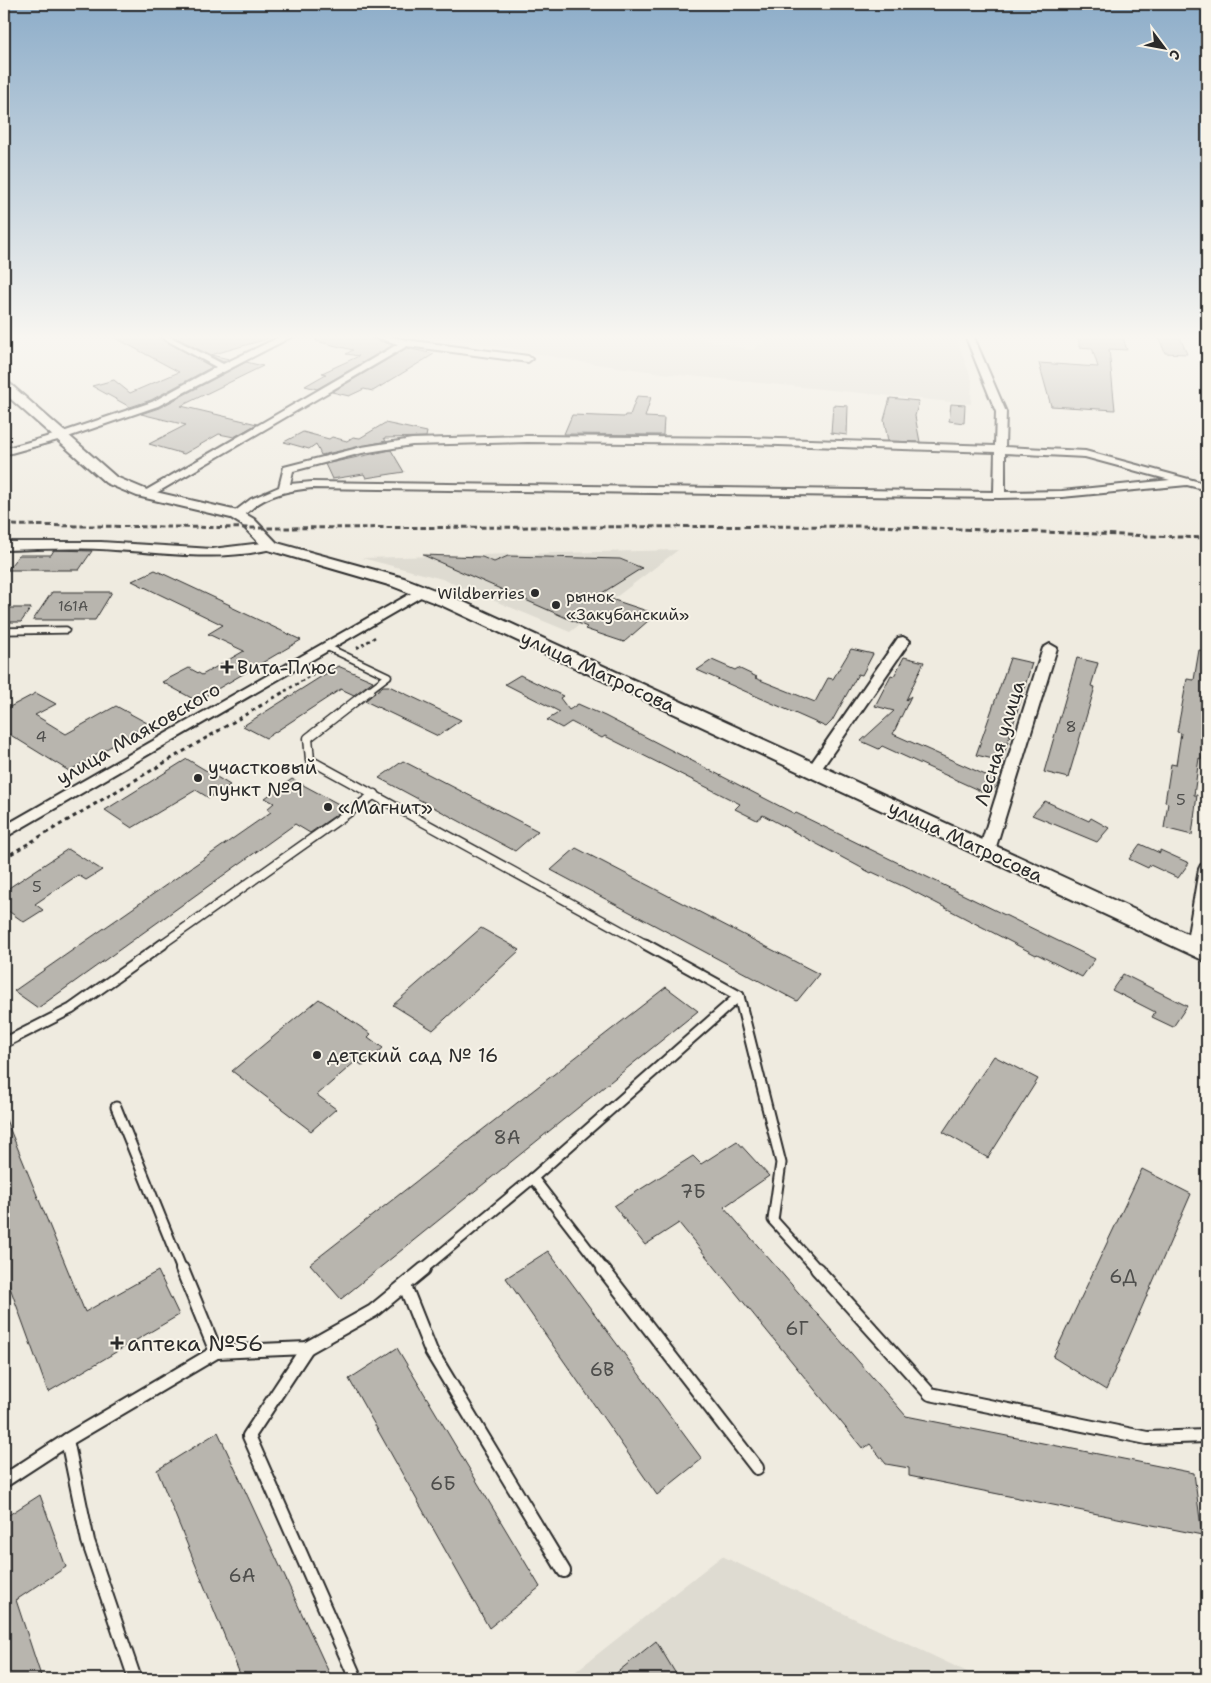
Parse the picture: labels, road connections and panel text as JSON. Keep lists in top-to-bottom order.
{
  "streets": {
    "main road": ["улица Матросова"],
    "street": ["улица Маяковского", "Лесная улица"]
  },
  "crossings": [
    ["улица Матросова", "улица Маяковского"],
    ["улица Матросова", "Лесная улица"]
  ],
  "places": {
    "other": [
      "Wildberries",
      "рынок «Закубанский»",
      "участковый пункт №9",
      "«Магнит»",
      "детский сад № 16"
    ],
    "health": ["Вита-Плюс", "аптека №56"]
  },
  "house_numbers": [
    "161А",
    "8",
    "4",
    "5",
    "5",
    "8А",
    "7Б",
    "6Д",
    "6Г",
    "6В",
    "6Б",
    "6А"
  ],
  "north": "bottom right"
}
